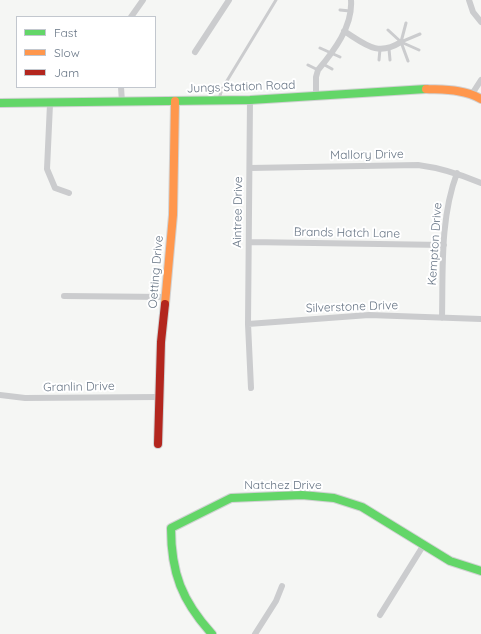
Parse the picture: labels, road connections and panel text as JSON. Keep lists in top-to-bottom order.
{
  "streets": {
    "street": [
      "Jungs Station Road",
      "Mallory Drive",
      "Aintree Drive",
      "Brands Hatch Lane",
      "Kempton Drive",
      "Oetting Drive",
      "Silverstone Drive",
      "Granlin Drive",
      "Natchez Drive"
    ]
  },
  "crossings": [
    ["Jungs Station Road", "Aintree Drive"],
    ["Jungs Station Road", "Oetting Drive"],
    ["Mallory Drive", "Aintree Drive"],
    ["Mallory Drive", "Kempton Drive"],
    ["Aintree Drive", "Brands Hatch Lane"],
    ["Aintree Drive", "Silverstone Drive"],
    ["Brands Hatch Lane", "Kempton Drive"],
    ["Kempton Drive", "Silverstone Drive"],
    ["Oetting Drive", "Granlin Drive"]
  ],
  "legend": ["Fast", "Slow", "Jam"]
}
